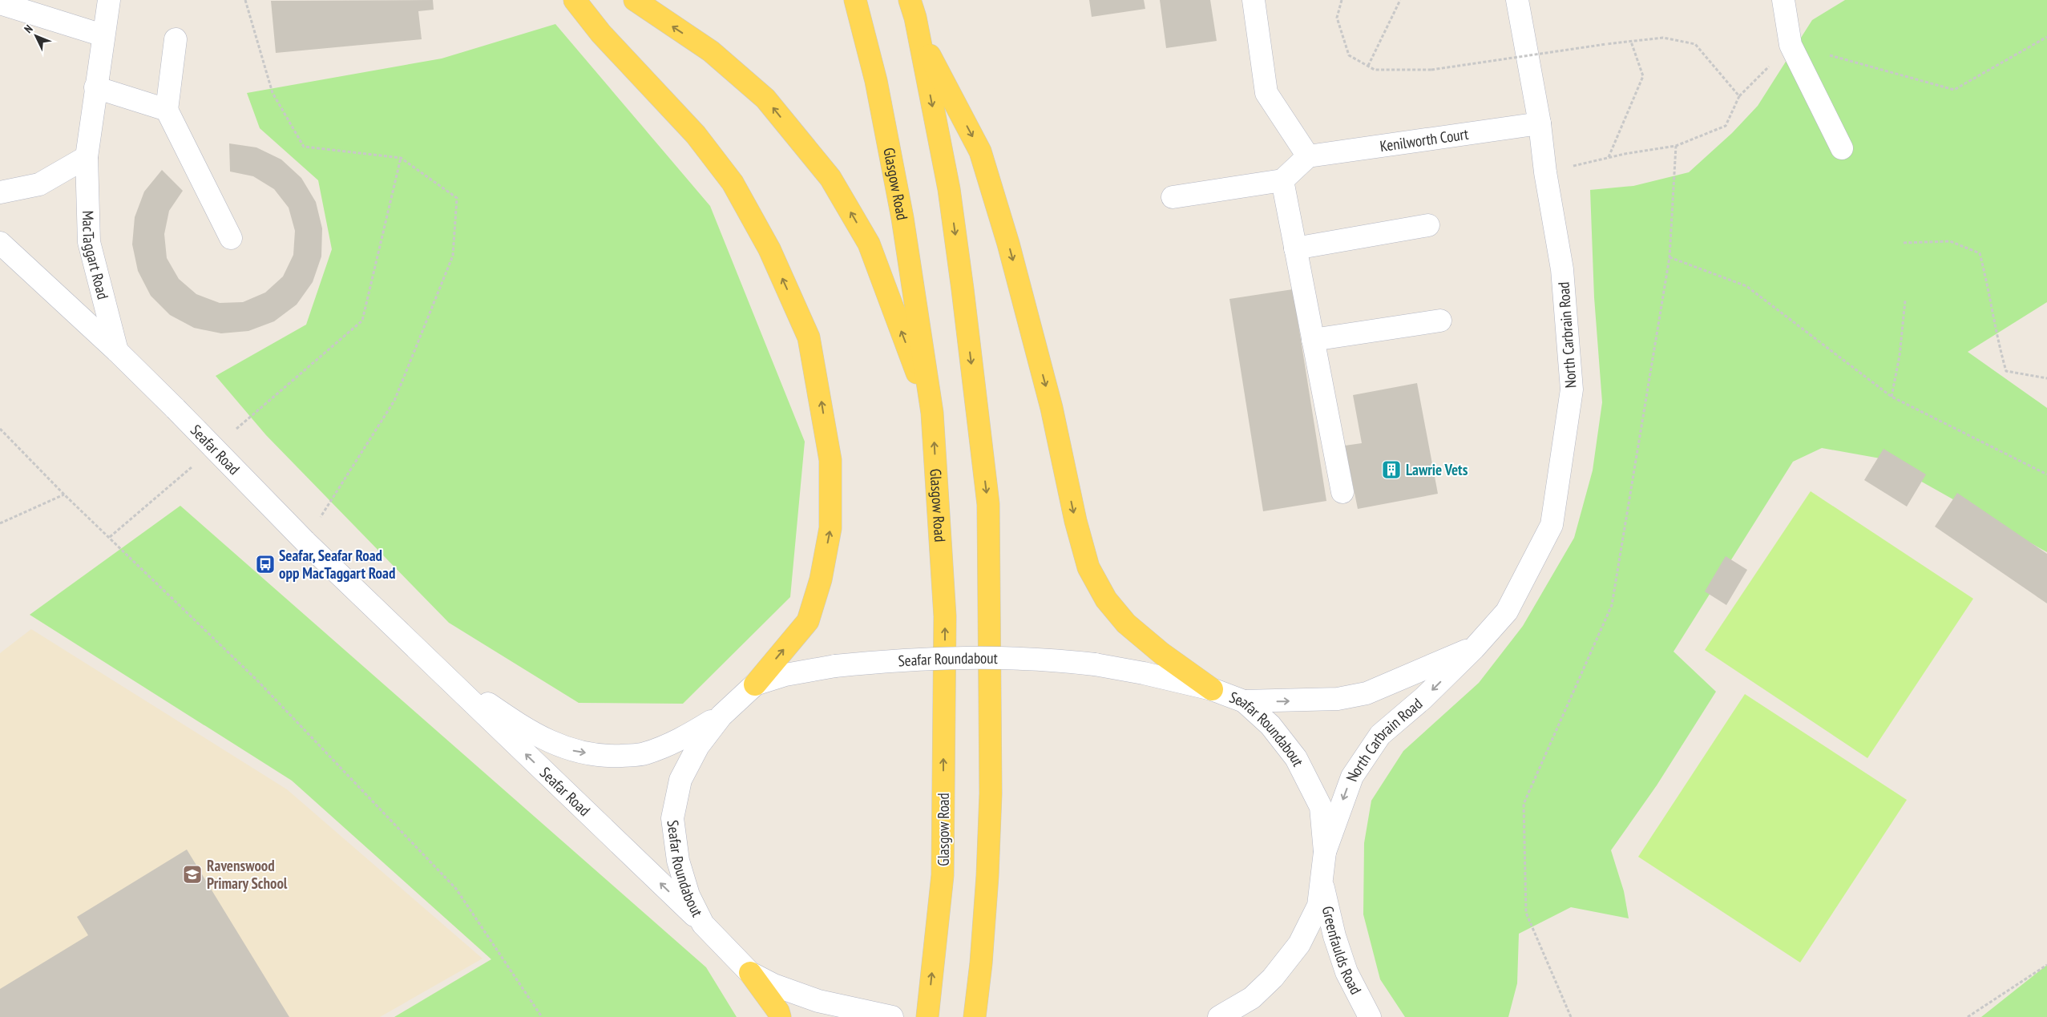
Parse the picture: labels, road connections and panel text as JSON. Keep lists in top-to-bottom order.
{
  "streets": {
    "main road": ["Glasgow Road"],
    "street": [
      "Kenilworth Court",
      "MacTaggart Road",
      "North Carbrain Road",
      "Seafar Road",
      "Seafar Roundabout",
      "Greenfaulds Road"
    ]
  },
  "crossings": [
    ["Kenilworth Court", "North Carbrain Road"],
    ["MacTaggart Road", "Seafar Road"],
    ["North Carbrain Road", "Seafar Roundabout"],
    ["Seafar Road", "Seafar Roundabout"],
    ["Seafar Roundabout", "Greenfaulds Road"]
  ],
  "places": {
    "building": ["Lawrie Vets"],
    "bus stop": ["Seafar, Seafar Road opp MacTaggart Road"],
    "school or university": ["Ravenswood Primary School"]
  },
  "north": "top left"
}
